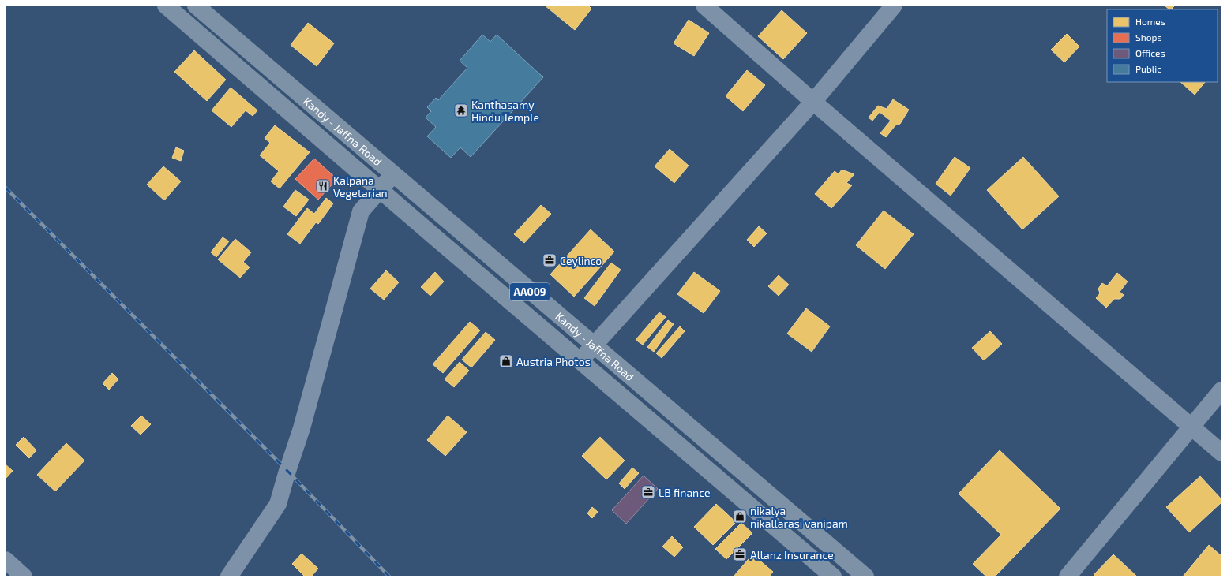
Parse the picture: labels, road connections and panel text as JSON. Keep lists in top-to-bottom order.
{
  "streets": {
    "highway": ["Kandy - Jaffna Road", "AA009"]
  },
  "places": {
    "temple": ["Kanthasamy Hindu Temple"],
    "restaurant": ["Kalpana Vegetarian"],
    "office": ["Ceylinco", "LB finance", "Allanz Insurance"],
    "shop": ["Austria Photos", "nikalya nikallarasi vanipam"]
  },
  "legend": [
    "Homes",
    "Shops",
    "Offices",
    "Public"
  ]
}
